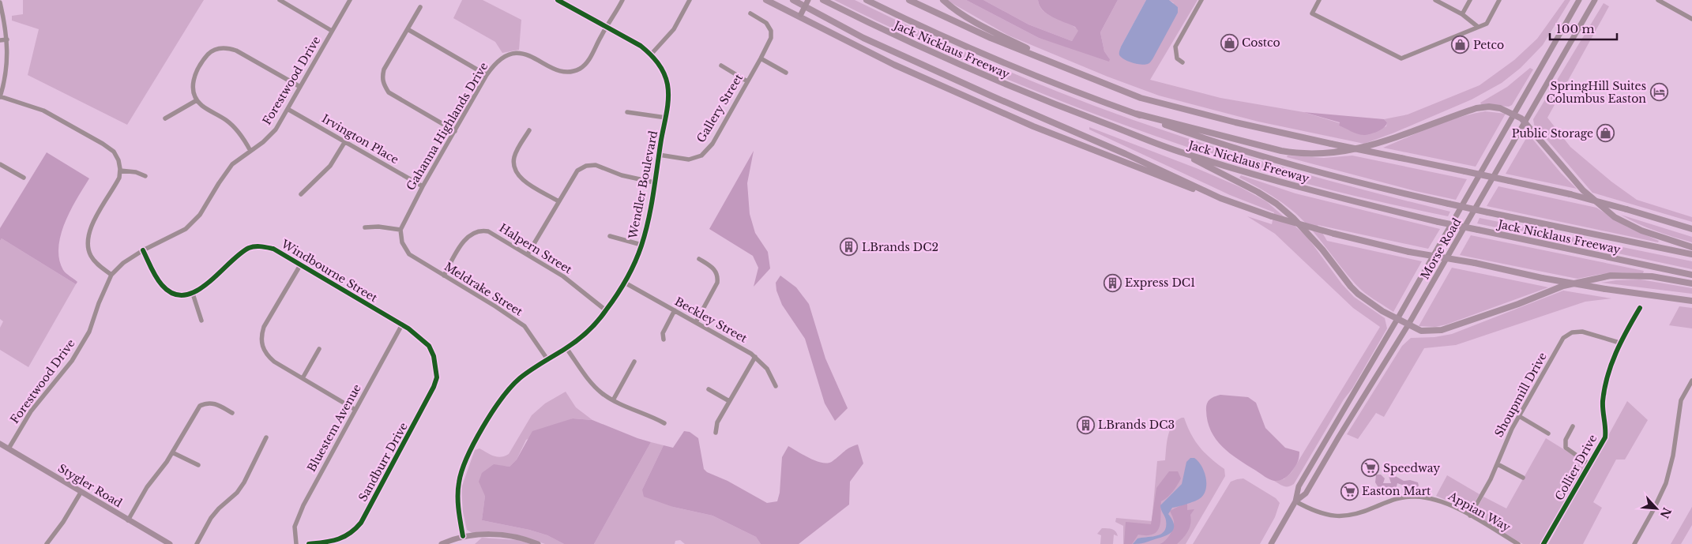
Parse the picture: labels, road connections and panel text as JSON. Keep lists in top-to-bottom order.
{
  "streets": {
    "highway": ["Jack Nicklaus Freeway"],
    "main road": ["Morse Road", "Stygler Road"],
    "street": [
      "Forestwood Drive",
      "Gallery Street",
      "Gahanna Highlands Drive",
      "Irvington Place",
      "Wendler Boulevard",
      "Halpern Street",
      "Windbourne Street",
      "Meldrake Street",
      "Beckley Street",
      "Shoupmill Drive",
      "Bluestem Avenue",
      "Sandburr Drive",
      "Collier Drive",
      "Appian Way"
    ]
  },
  "crossings": [
    ["Forestwood Drive", "Irvington Place"],
    ["Forestwood Drive", "Stygler Road"],
    ["Gallery Street", "Wendler Boulevard"],
    ["Gahanna Highlands Drive", "Irvington Place"],
    ["Gahanna Highlands Drive", "Meldrake Street"],
    ["Wendler Boulevard", "Halpern Street"],
    ["Wendler Boulevard", "Meldrake Street"],
    ["Wendler Boulevard", "Beckley Street"],
    ["Halpern Street", "Meldrake Street"],
    ["Morse Road", "Appian Way"],
    ["Windbourne Street", "Bluestem Avenue"],
    ["Windbourne Street", "Sandburr Drive"],
    ["Shoupmill Drive", "Collier Drive"],
    ["Shoupmill Drive", "Appian Way"]
  ],
  "places": {
    "shop": ["Costco", "Petco", "Public Storage"],
    "hotel": ["SpringHill Suites Columbus Easton"],
    "building": ["LBrands DC2", "Express DC1", "LBrands DC3"],
    "supermarket": ["Speedway", "Easton Mart"]
  },
  "scale_bar": "100 m",
  "north": "bottom right"
}
